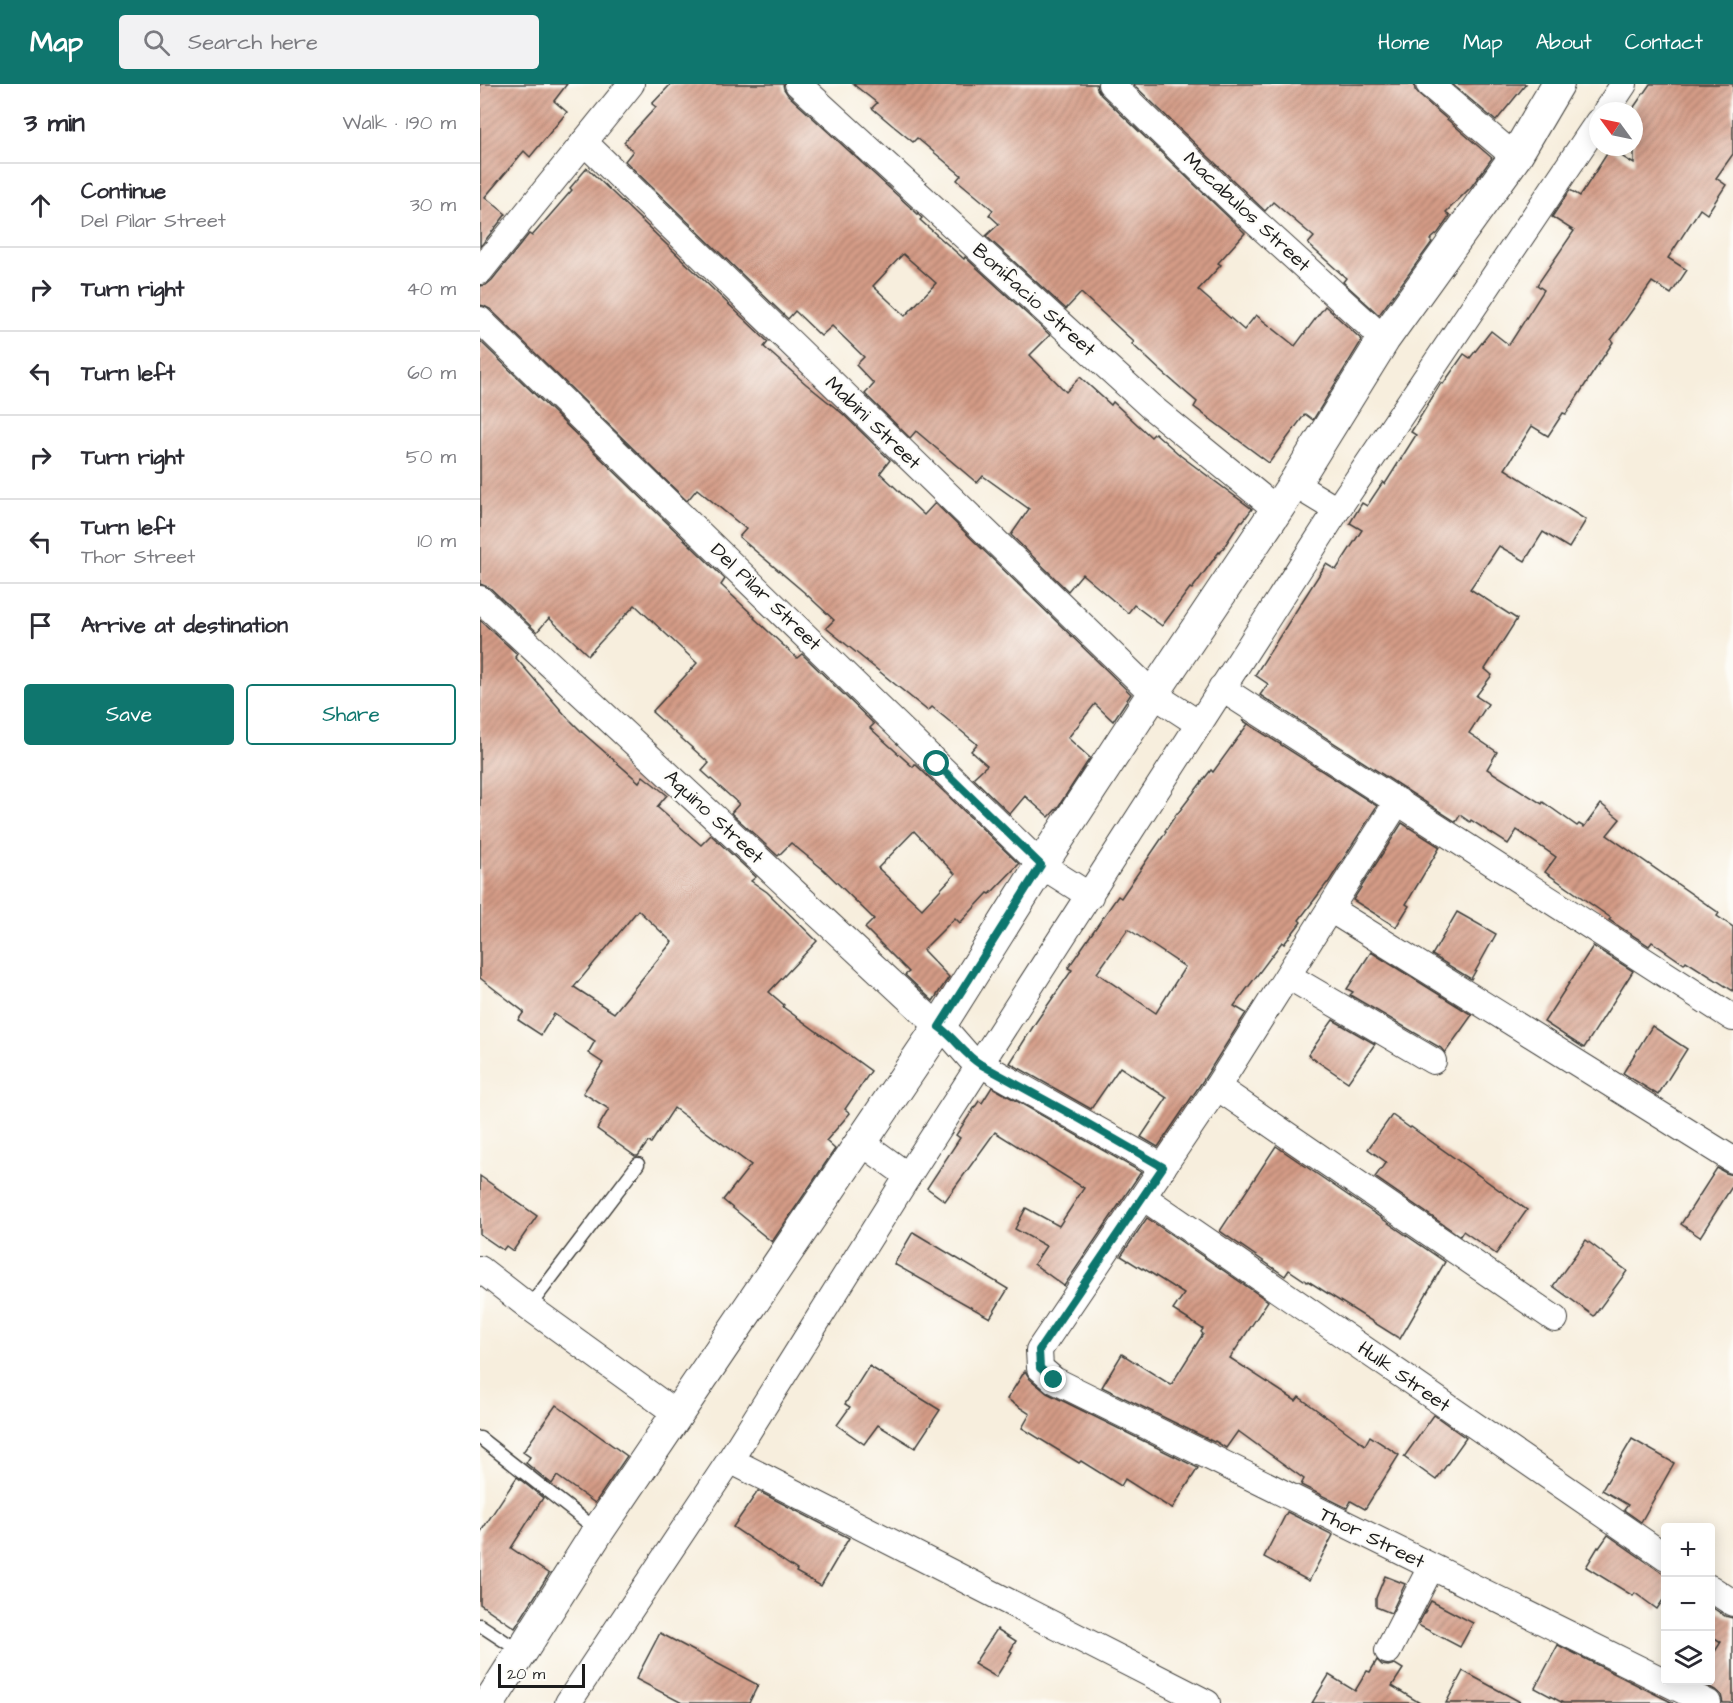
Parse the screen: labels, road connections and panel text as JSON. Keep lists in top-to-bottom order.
{
  "streets": {
    "street": [
      "Macabulos Street",
      "Bonifacio Street",
      "Mabini Street",
      "Del Pilar Street",
      "Aquino Street",
      "Hulk Street",
      "Thor Street"
    ]
  },
  "crossings": [
    ["Hulk Street", "Thor Street"]
  ],
  "scale_bar": "20 m",
  "north": "top left",
  "page": {
    "header": "Map",
    "search": "Search here",
    "nav": [
      "Home",
      "Map",
      "About",
      "Contact"
    ],
    "heading": ["3 min", "Walk · 190 m"],
    "list": [
      ["Continue", "Del Pilar Street", "30 m"],
      ["Turn right", "40 m"],
      ["Turn left", "60 m"],
      ["Turn right", "50 m"],
      ["Turn left", "Thor Street", "10 m"],
      "Arrive at destination"
    ],
    "buttons": ["Save", "Share"],
    "map_buttons": ["+", "−"],
    "scale": "20 m"
  }
}
